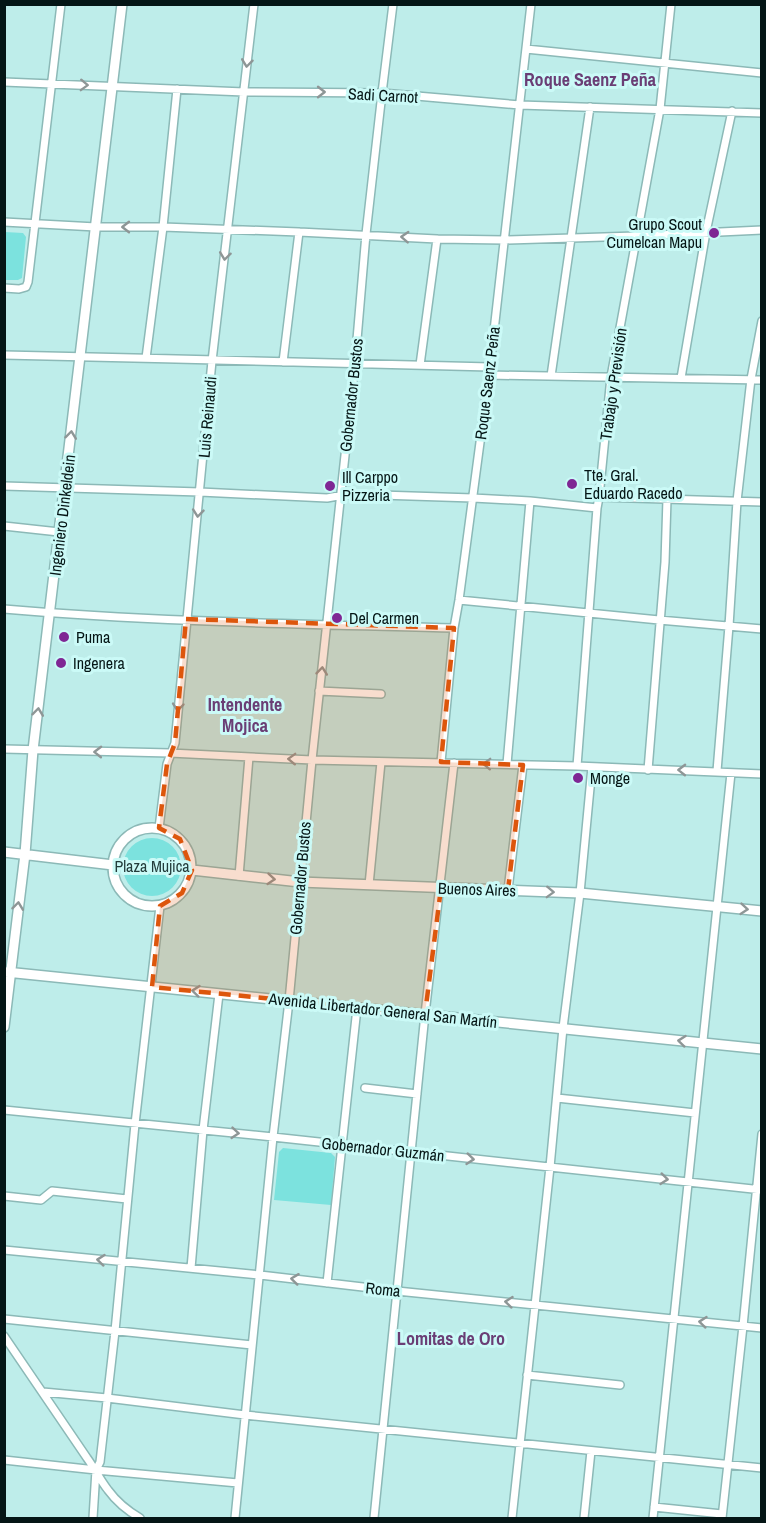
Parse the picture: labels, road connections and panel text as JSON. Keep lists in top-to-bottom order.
{
  "streets": {
    "main road": ["Ingeniero Dinkeldein", "Buenos Aires", "Avenida Libertador General San Martín"],
    "street": [
      "Sadi Carnot",
      "Roque Saenz Peña",
      "Trabajo y Previsión",
      "Gobernador Bustos",
      "Luis Reinaudi",
      "Gobernador Guzmán",
      "Roma"
    ]
  },
  "crossings": [
    ["Sadi Carnot", "Roque Saenz Peña"],
    ["Sadi Carnot", "Trabajo y Previsión"],
    ["Sadi Carnot", "Gobernador Bustos"],
    ["Sadi Carnot", "Luis Reinaudi"],
    ["Sadi Carnot", "Ingeniero Dinkeldein"],
    ["Gobernador Bustos", "Buenos Aires"],
    ["Gobernador Bustos", "Avenida Libertador General San Martín"],
    ["Gobernador Bustos", "Gobernador Guzmán"],
    ["Gobernador Bustos", "Roma"],
    ["Luis Reinaudi", "Buenos Aires"],
    ["Ingeniero Dinkeldein", "Avenida Libertador General San Martín"]
  ],
  "one_way": [
    "Luis Reinaudi",
    "Ingeniero Dinkeldein",
    "Gobernador Guzmán",
    "Roma"
  ],
  "districts": ["Roque Saenz Peña", "Intendente Mojica", "Lomitas de Oro"],
  "parks": ["Plaza Mujica"],
  "places": [
    "Grupo Scout Cumelcan Mapu",
    "Tte. Gral. Eduardo Racedo",
    "Ill Carppo Pizzeria",
    "Del Carmen",
    "Puma",
    "Ingenera",
    "Monge"
  ]
}
